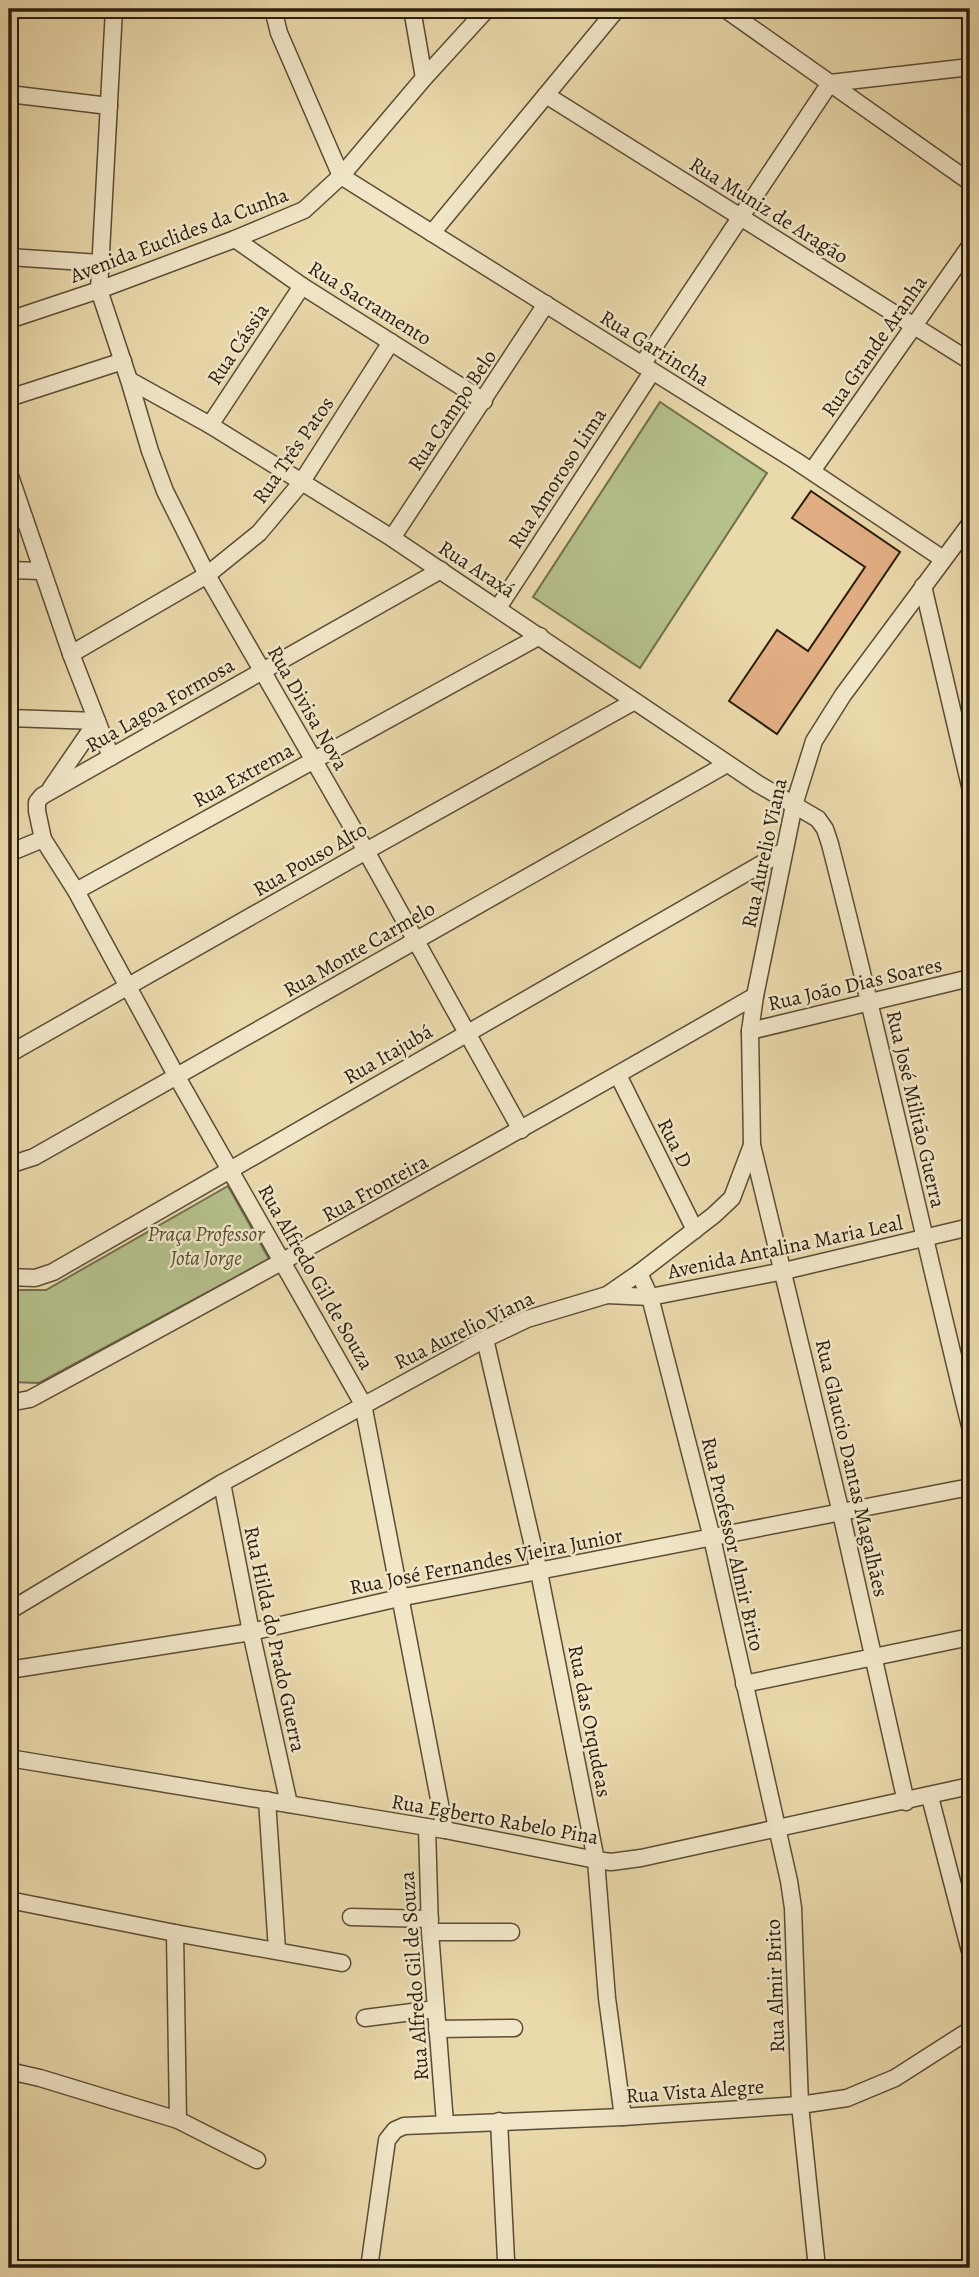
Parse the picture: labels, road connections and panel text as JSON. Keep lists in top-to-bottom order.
{
  "streets": {
    "street": [
      "Rua Muniz de Aragão",
      "Avenida Euclides da Cunha",
      "Rua Sacramento",
      "Rua Cássia",
      "Rua Grande Aranha",
      "Rua Garrincha",
      "Rua Campo Belo",
      "Rua Três Patos",
      "Rua Amoroso Lima",
      "Rua Araxá",
      "Rua Lagoa Formosa",
      "Rua Divisa Nova",
      "Rua Extrema",
      "Rua Aurelio Viana",
      "Rua Pouso Alto",
      "Rua Monte Carmelo",
      "Rua João Dias Soares",
      "Rua Itajubá",
      "Rua José Militão Guerra",
      "Rua D",
      "Rua Fronteira",
      "Avenida Antalina Maria Leal",
      "Rua Alfredo Gil de Souza",
      "Rua Glaucio Dantas Magalhães",
      "Rua Professor Almir Brito",
      "Rua José Fernandes Vieira Junior",
      "Rua Hilda do Prado Guerra",
      "Rua das Orqudeas",
      "Rua Egberto Rabelo Pina",
      "Rua Almir Brito",
      "Rua Vista Alegre"
    ]
  },
  "crossings": [
    ["Rua Muniz de Aragão", "Rua Grande Aranha"],
    ["Rua Muniz de Aragão", "Rua Amoroso Lima"],
    ["Avenida Euclides da Cunha", "Rua Sacramento"],
    ["Avenida Euclides da Cunha", "Rua Garrincha"],
    ["Avenida Euclides da Cunha", "Rua Divisa Nova"],
    ["Rua Sacramento", "Rua Cássia"],
    ["Rua Sacramento", "Rua Campo Belo"],
    ["Rua Sacramento", "Rua Três Patos"],
    ["Rua Cássia", "Rua Araxá"],
    ["Rua Grande Aranha", "Rua Garrincha"],
    ["Rua Garrincha", "Rua Campo Belo"],
    ["Rua Garrincha", "Rua Amoroso Lima"],
    ["Rua Garrincha", "Rua Aurelio Viana"],
    ["Rua Campo Belo", "Rua Araxá"],
    ["Rua Três Patos", "Rua Araxá"],
    ["Rua Três Patos", "Rua Divisa Nova"],
    ["Rua Amoroso Lima", "Rua Araxá"],
    ["Rua Araxá", "Rua Lagoa Formosa"],
    ["Rua Araxá", "Rua Divisa Nova"],
    ["Rua Araxá", "Rua Extrema"],
    ["Rua Araxá", "Rua Aurelio Viana"],
    ["Rua Araxá", "Rua Pouso Alto"],
    ["Rua Araxá", "Rua Monte Carmelo"],
    ["Rua Araxá", "Rua José Militão Guerra"],
    ["Rua Lagoa Formosa", "Rua Divisa Nova"],
    ["Rua Lagoa Formosa", "Rua Alfredo Gil de Souza"],
    ["Rua Divisa Nova", "Rua Extrema"],
    ["Rua Divisa Nova", "Rua Pouso Alto"],
    ["Rua Divisa Nova", "Rua Monte Carmelo"],
    ["Rua Divisa Nova", "Rua Itajubá"],
    ["Rua Divisa Nova", "Rua Fronteira"],
    ["Rua Extrema", "Rua Alfredo Gil de Souza"],
    ["Rua Aurelio Viana", "Rua João Dias Soares"],
    ["Rua Aurelio Viana", "Rua Itajubá"],
    ["Rua Aurelio Viana", "Rua José Militão Guerra"],
    ["Rua Aurelio Viana", "Rua D"],
    ["Rua Aurelio Viana", "Rua Fronteira"],
    ["Rua Aurelio Viana", "Avenida Antalina Maria Leal"],
    ["Rua Aurelio Viana", "Rua Alfredo Gil de Souza"],
    ["Rua Aurelio Viana", "Rua Glaucio Dantas Magalhães"],
    ["Rua Aurelio Viana", "Rua Professor Almir Brito"],
    ["Rua Aurelio Viana", "Rua Hilda do Prado Guerra"],
    ["Rua Aurelio Viana", "Rua das Orqudeas"],
    ["Rua Pouso Alto", "Rua Alfredo Gil de Souza"],
    ["Rua Monte Carmelo", "Rua Alfredo Gil de Souza"],
    ["Rua João Dias Soares", "Rua José Militão Guerra"],
    ["Rua Itajubá", "Rua Alfredo Gil de Souza"],
    ["Rua José Militão Guerra", "Avenida Antalina Maria Leal"],
    ["Rua D", "Rua Fronteira"],
    ["Rua Fronteira", "Rua Alfredo Gil de Souza"],
    ["Avenida Antalina Maria Leal", "Rua Glaucio Dantas Magalhães"],
    ["Avenida Antalina Maria Leal", "Rua Professor Almir Brito"],
    ["Rua Alfredo Gil de Souza", "Rua José Fernandes Vieira Junior"],
    ["Rua Alfredo Gil de Souza", "Rua Egberto Rabelo Pina"],
    ["Rua Alfredo Gil de Souza", "Rua Vista Alegre"],
    ["Rua Glaucio Dantas Magalhães", "Rua José Fernandes Vieira Junior"],
    ["Rua Glaucio Dantas Magalhães", "Rua Egberto Rabelo Pina"],
    ["Rua Professor Almir Brito", "Rua José Fernandes Vieira Junior"],
    ["Rua Professor Almir Brito", "Rua Egberto Rabelo Pina"],
    ["Rua Professor Almir Brito", "Rua Almir Brito"],
    ["Rua José Fernandes Vieira Junior", "Rua Hilda do Prado Guerra"],
    ["Rua José Fernandes Vieira Junior", "Rua das Orqudeas"],
    ["Rua Hilda do Prado Guerra", "Rua Egberto Rabelo Pina"],
    ["Rua das Orqudeas", "Rua Egberto Rabelo Pina"],
    ["Rua das Orqudeas", "Rua Vista Alegre"],
    ["Rua Egberto Rabelo Pina", "Rua Almir Brito"],
    ["Rua Almir Brito", "Rua Vista Alegre"]
  ],
  "parks": ["Praça Professor Jota Jorge"]
}
